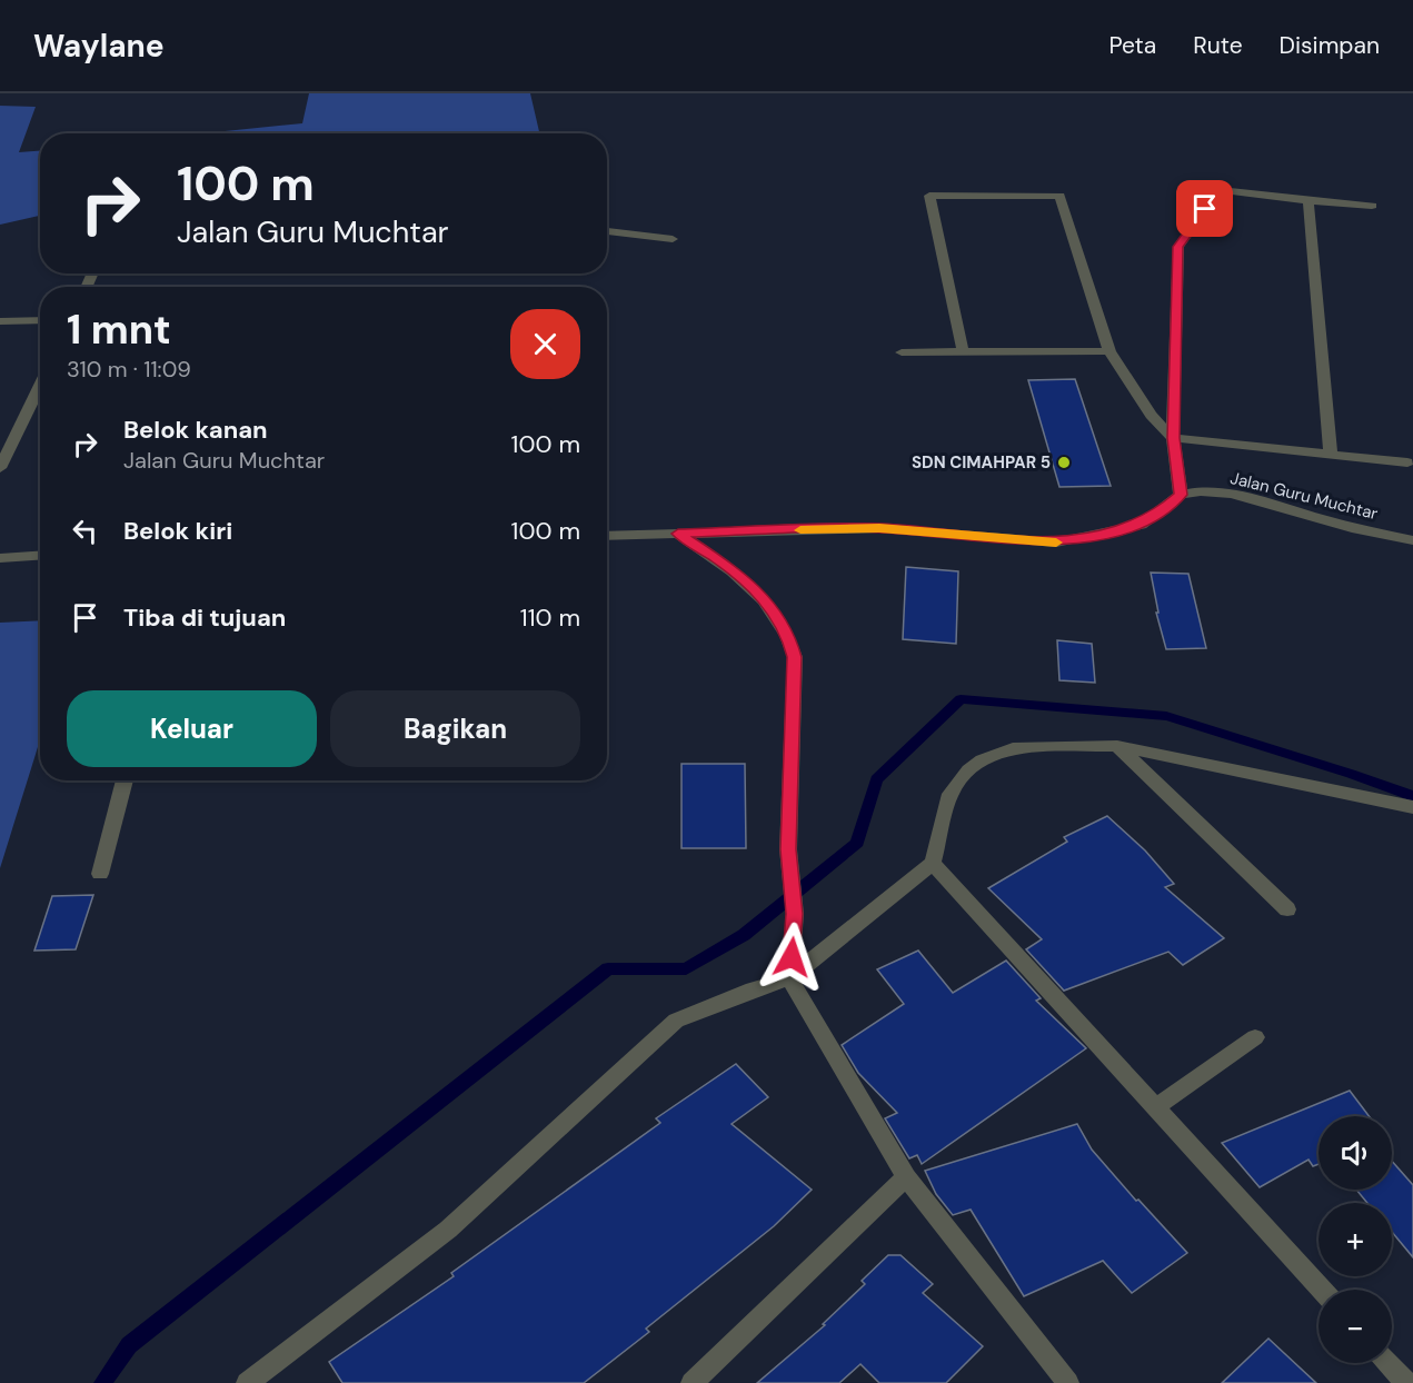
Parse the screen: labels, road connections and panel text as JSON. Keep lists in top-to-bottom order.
{
  "streets": {
    "street": ["Jalan Guru Muchtar"]
  },
  "places": ["SDN CIMAHPAR 5"],
  "page": {
    "header": "Waylane",
    "nav": ["Peta", "Rute", "Disimpan"],
    "turn": ["100 m", "Jalan Guru Muchtar"],
    "heading": ["1 mnt", "310 m · 11:09"],
    "list": [
      {
        "name": "Belok kanan",
        "note": "Jalan Guru Muchtar",
        "value": "100 m"
      },
      {
        "name": "Belok kiri",
        "value": "100 m"
      },
      {
        "name": "Tiba di tujuan",
        "value": "110 m"
      }
    ],
    "buttons": ["Keluar", "Bagikan"],
    "map_buttons": ["+", "−"]
  }
}
